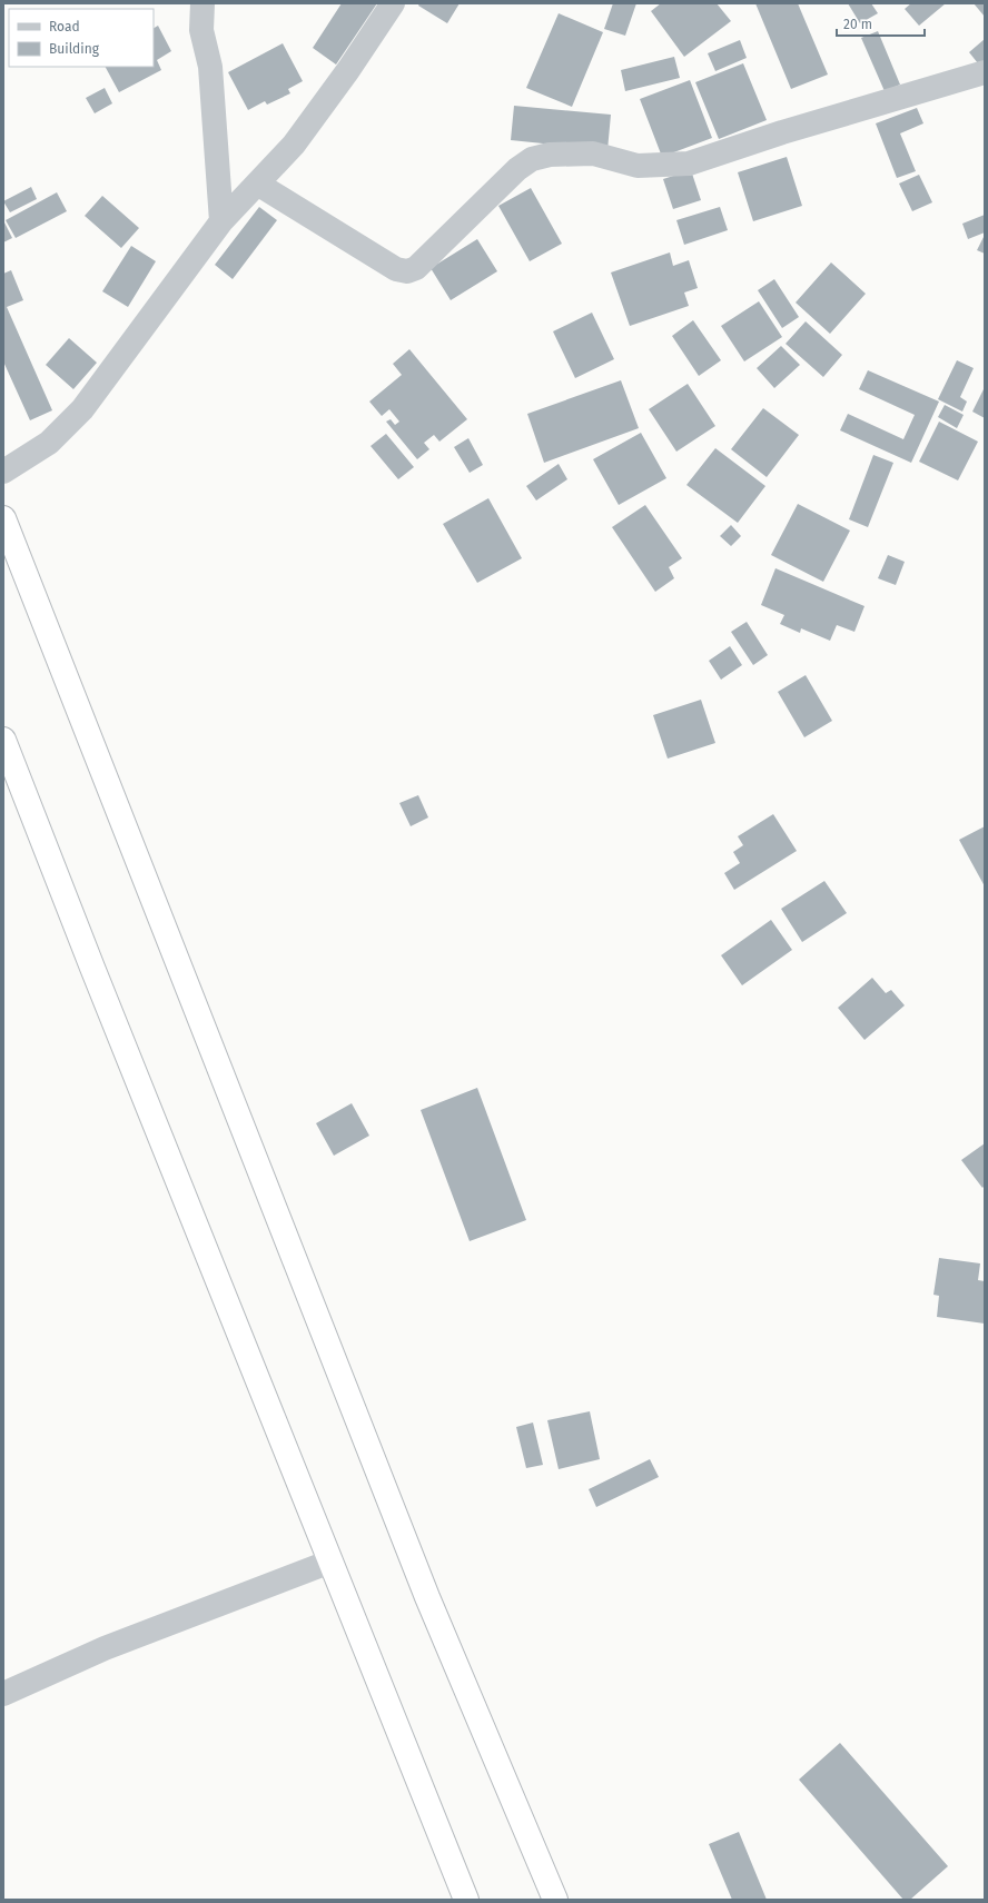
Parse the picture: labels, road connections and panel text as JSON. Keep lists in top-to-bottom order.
{
  "legend": ["Road", "Building"],
  "scale_bar": "20 m"
}
